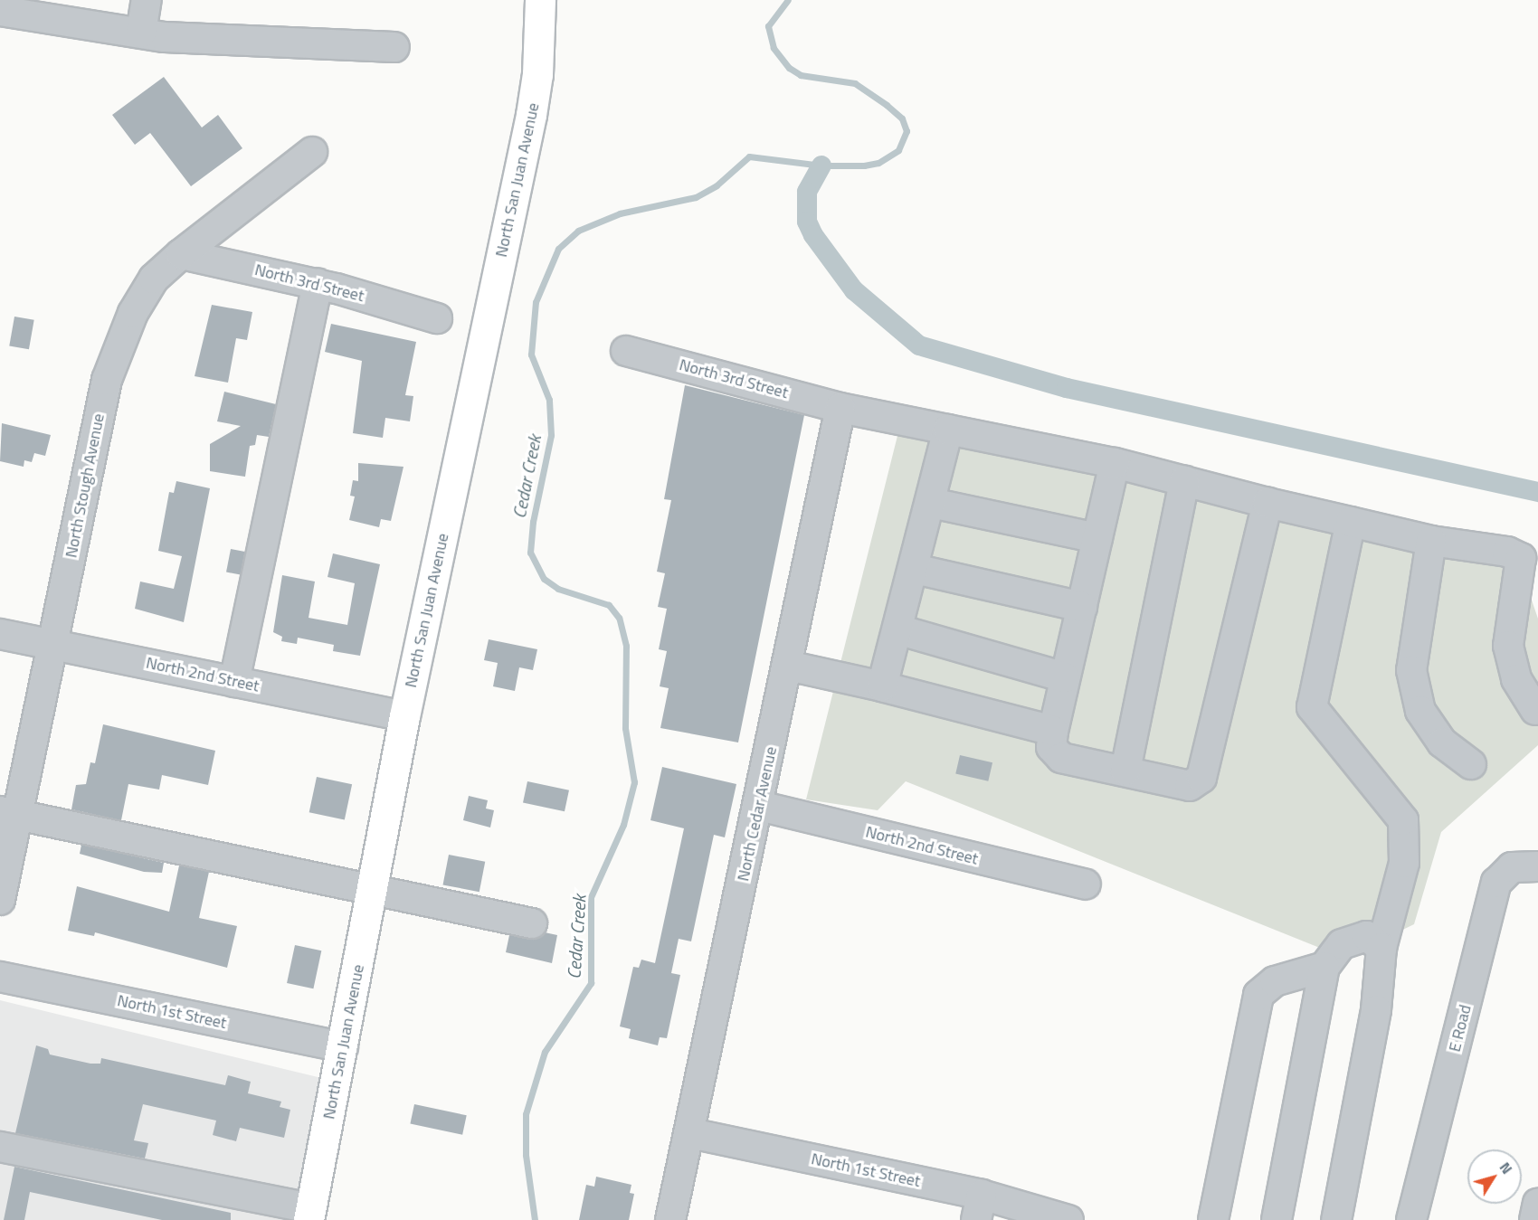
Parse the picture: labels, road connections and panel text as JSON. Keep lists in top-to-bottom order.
{
  "streets": {
    "highway": ["North San Juan Avenue"],
    "street": [
      "North 3rd Street",
      "North Stough Avenue",
      "North 2nd Street",
      "North Cedar Avenue",
      "North 1st Street",
      "E Road"
    ]
  },
  "crossings": [
    ["North San Juan Avenue", "North 2nd Street"],
    ["North San Juan Avenue", "North 1st Street"],
    ["North 3rd Street", "North Stough Avenue"],
    ["North 3rd Street", "North Cedar Avenue"],
    ["North Stough Avenue", "North 2nd Street"],
    ["North 2nd Street", "North Cedar Avenue"],
    ["North Cedar Avenue", "North 1st Street"]
  ],
  "water": ["Cedar Creek"],
  "north": "top right"
}
